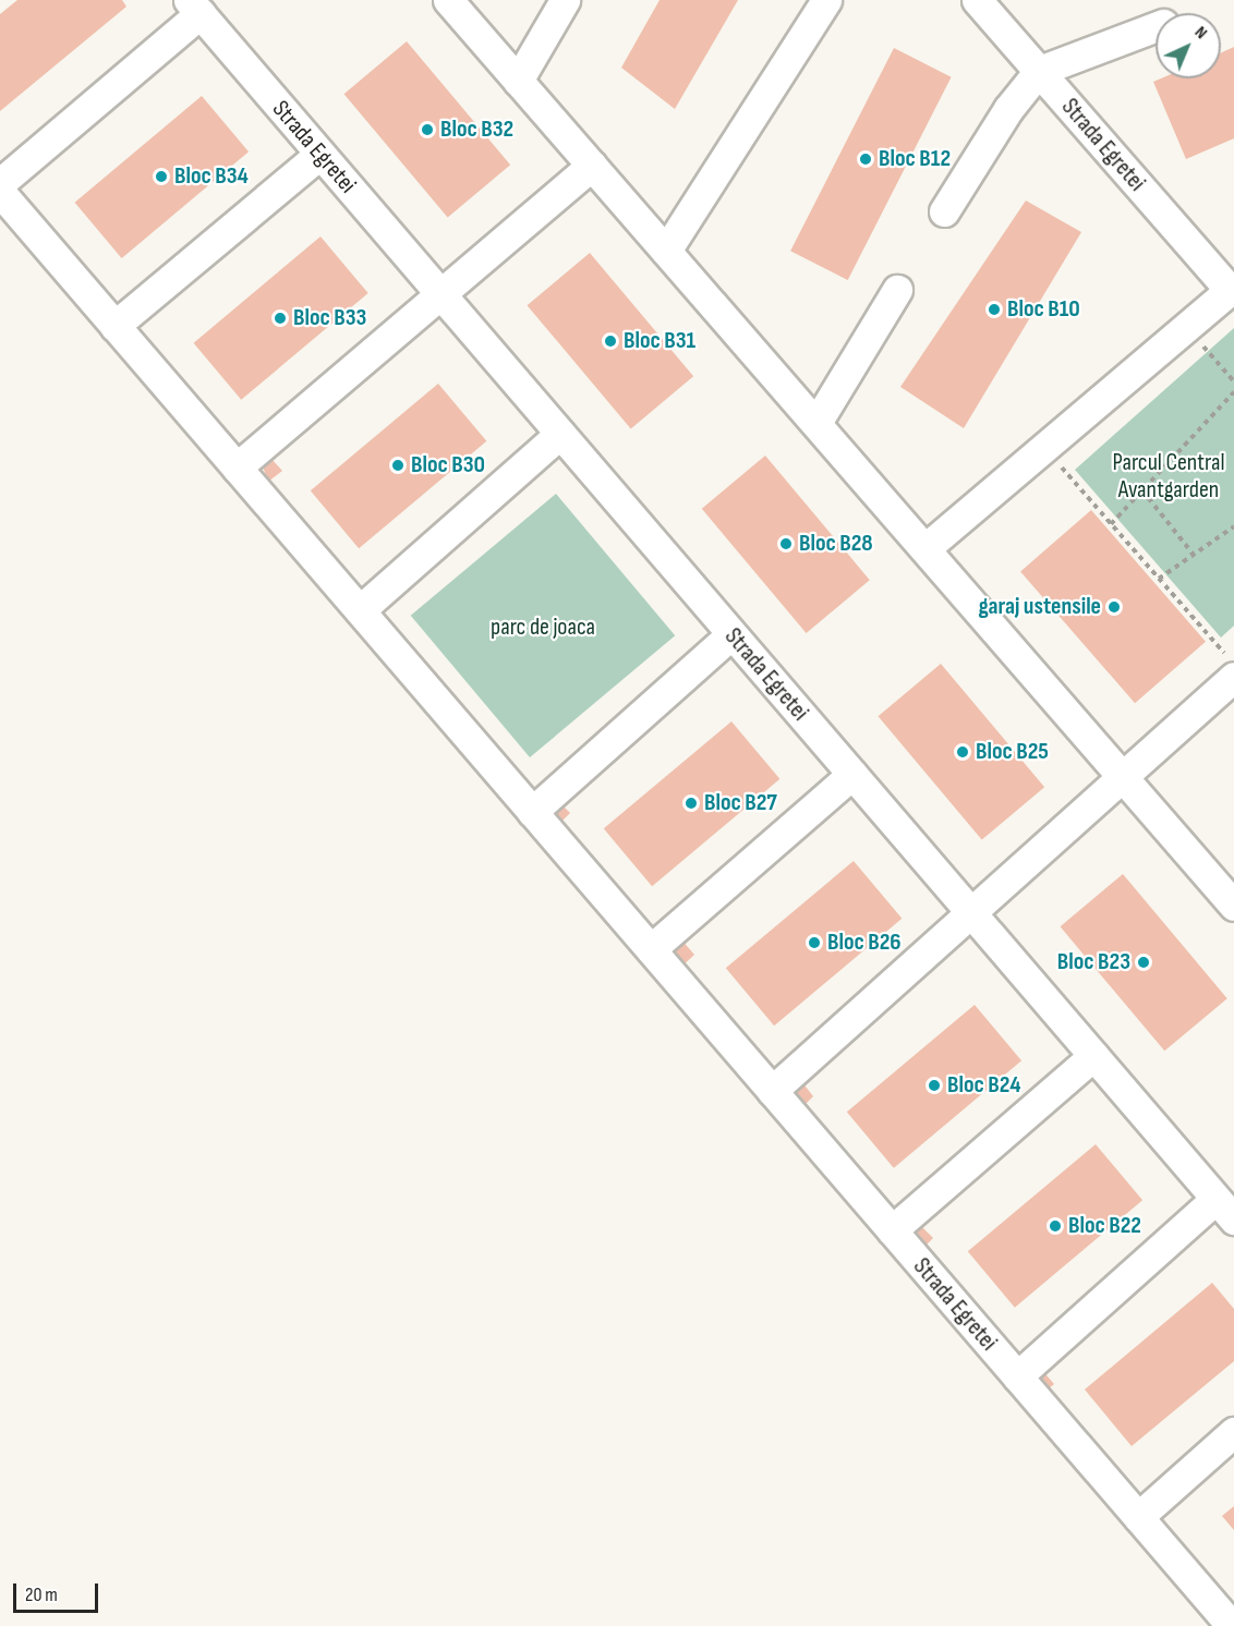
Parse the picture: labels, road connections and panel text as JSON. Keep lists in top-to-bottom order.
{
  "streets": {
    "street": ["Strada Egretei"]
  },
  "parks": ["Parcul Central Avantgarden", "parc de joaca"],
  "places": [
    "Bloc B32",
    "Bloc B12",
    "Bloc B34",
    "Bloc B10",
    "Bloc B33",
    "Bloc B31",
    "Bloc B30",
    "Bloc B28",
    "garaj ustensile",
    "Bloc B25",
    "Bloc B27",
    "Bloc B26",
    "Bloc B23",
    "Bloc B24",
    "Bloc B22"
  ],
  "scale_bar": "20 m",
  "north": "top right"
}
